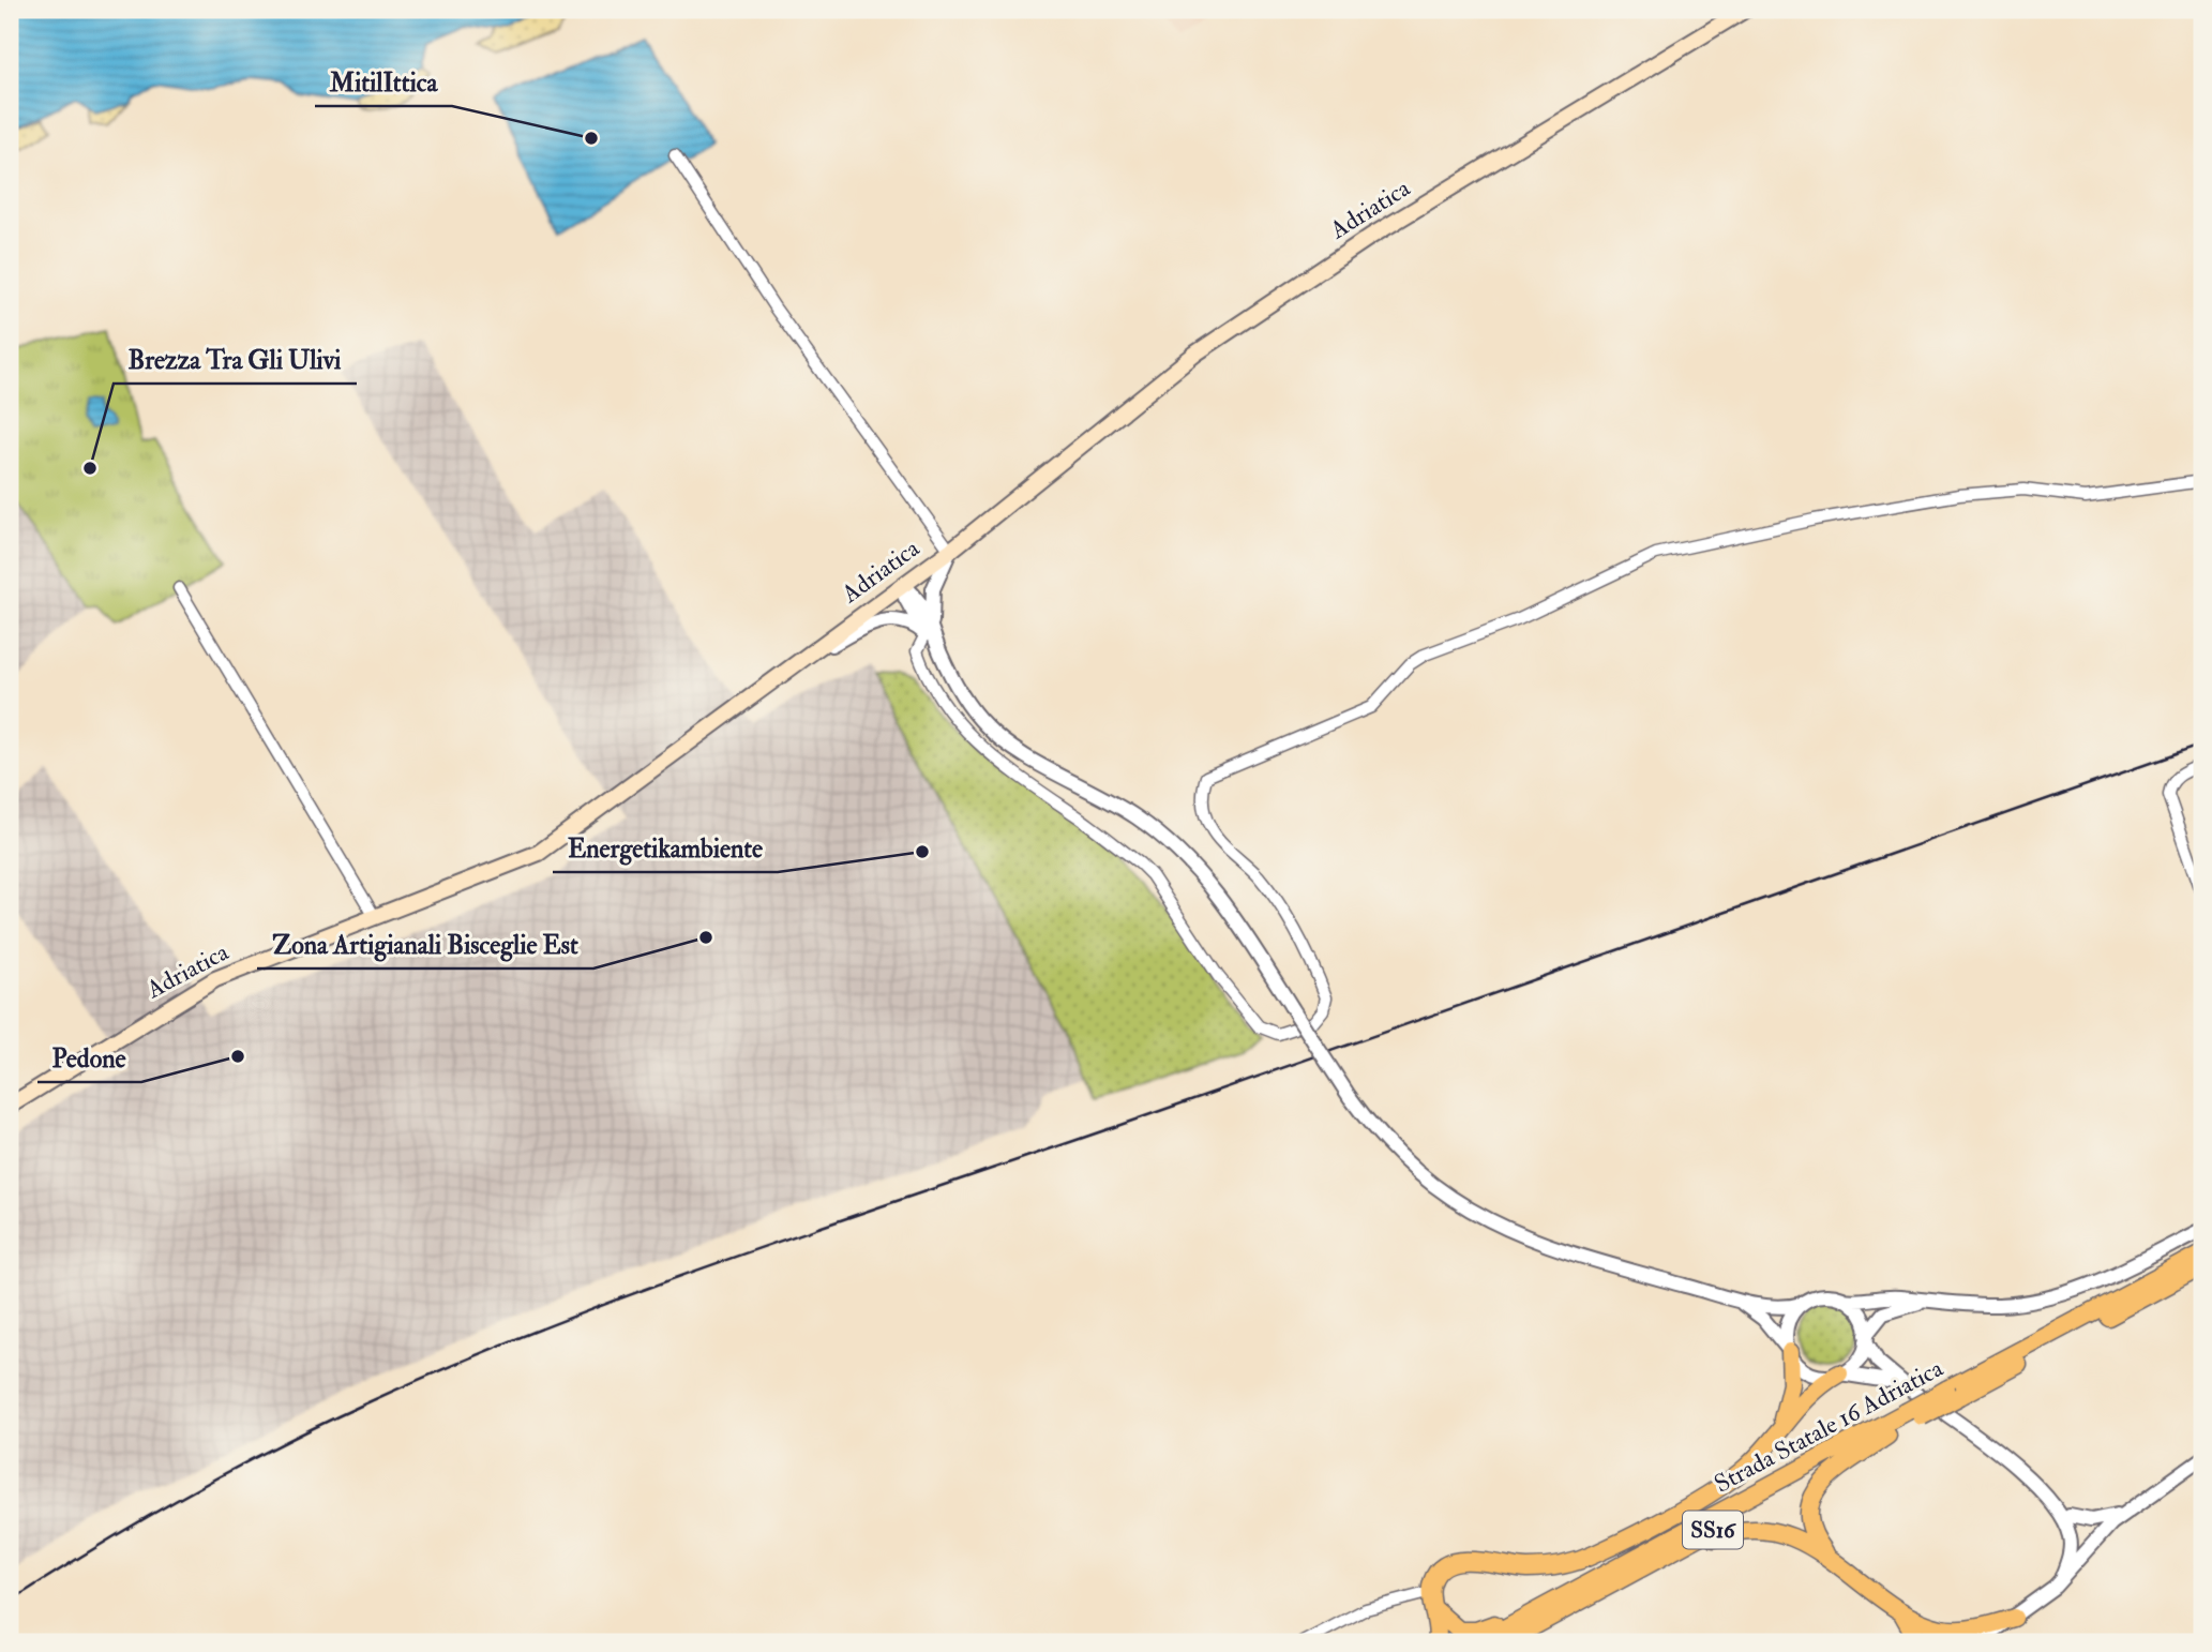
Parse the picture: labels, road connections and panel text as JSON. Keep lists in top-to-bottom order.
{
  "streets": {
    "highway": ["Strada Statale 16 Adriatica", "SS16"],
    "main road": ["Adriatica"]
  },
  "crossings": [
    ["Strada Statale 16 Adriatica", "SS16"]
  ],
  "places": [
    "MitilIttica",
    "Brezza Tra Gli Ulivi",
    "Energetikambiente",
    "Zona Artigianali Bisceglie Est",
    "Pedone"
  ]
}
